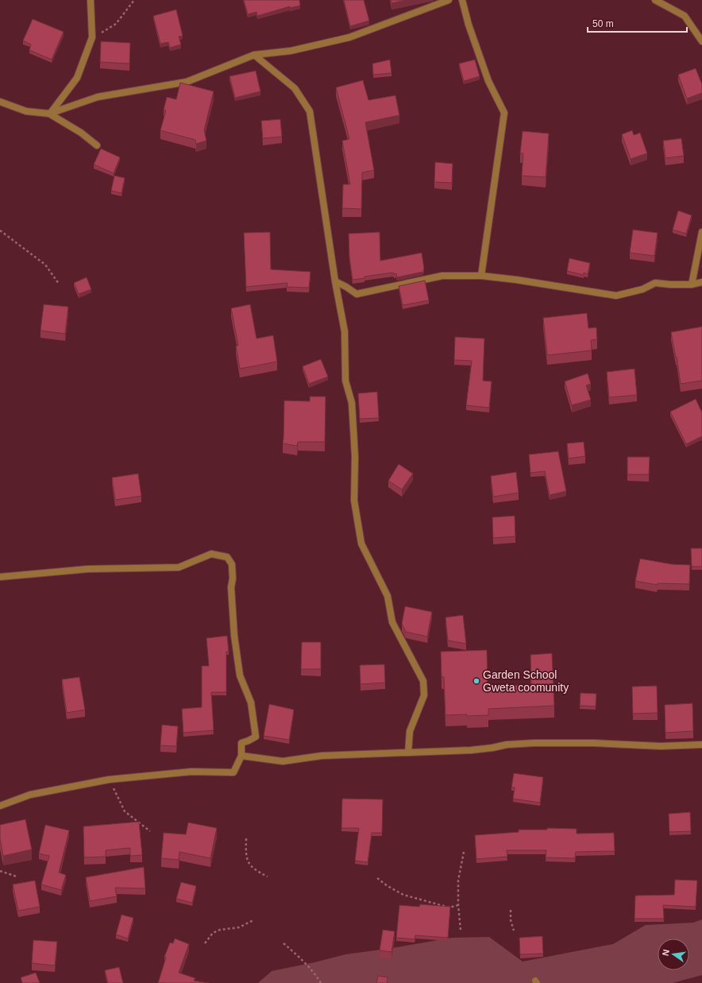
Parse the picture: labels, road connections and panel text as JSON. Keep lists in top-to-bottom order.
{
  "places": ["Garden School Gweta coomunity"],
  "scale_bar": "50 m",
  "north": "left"
}
